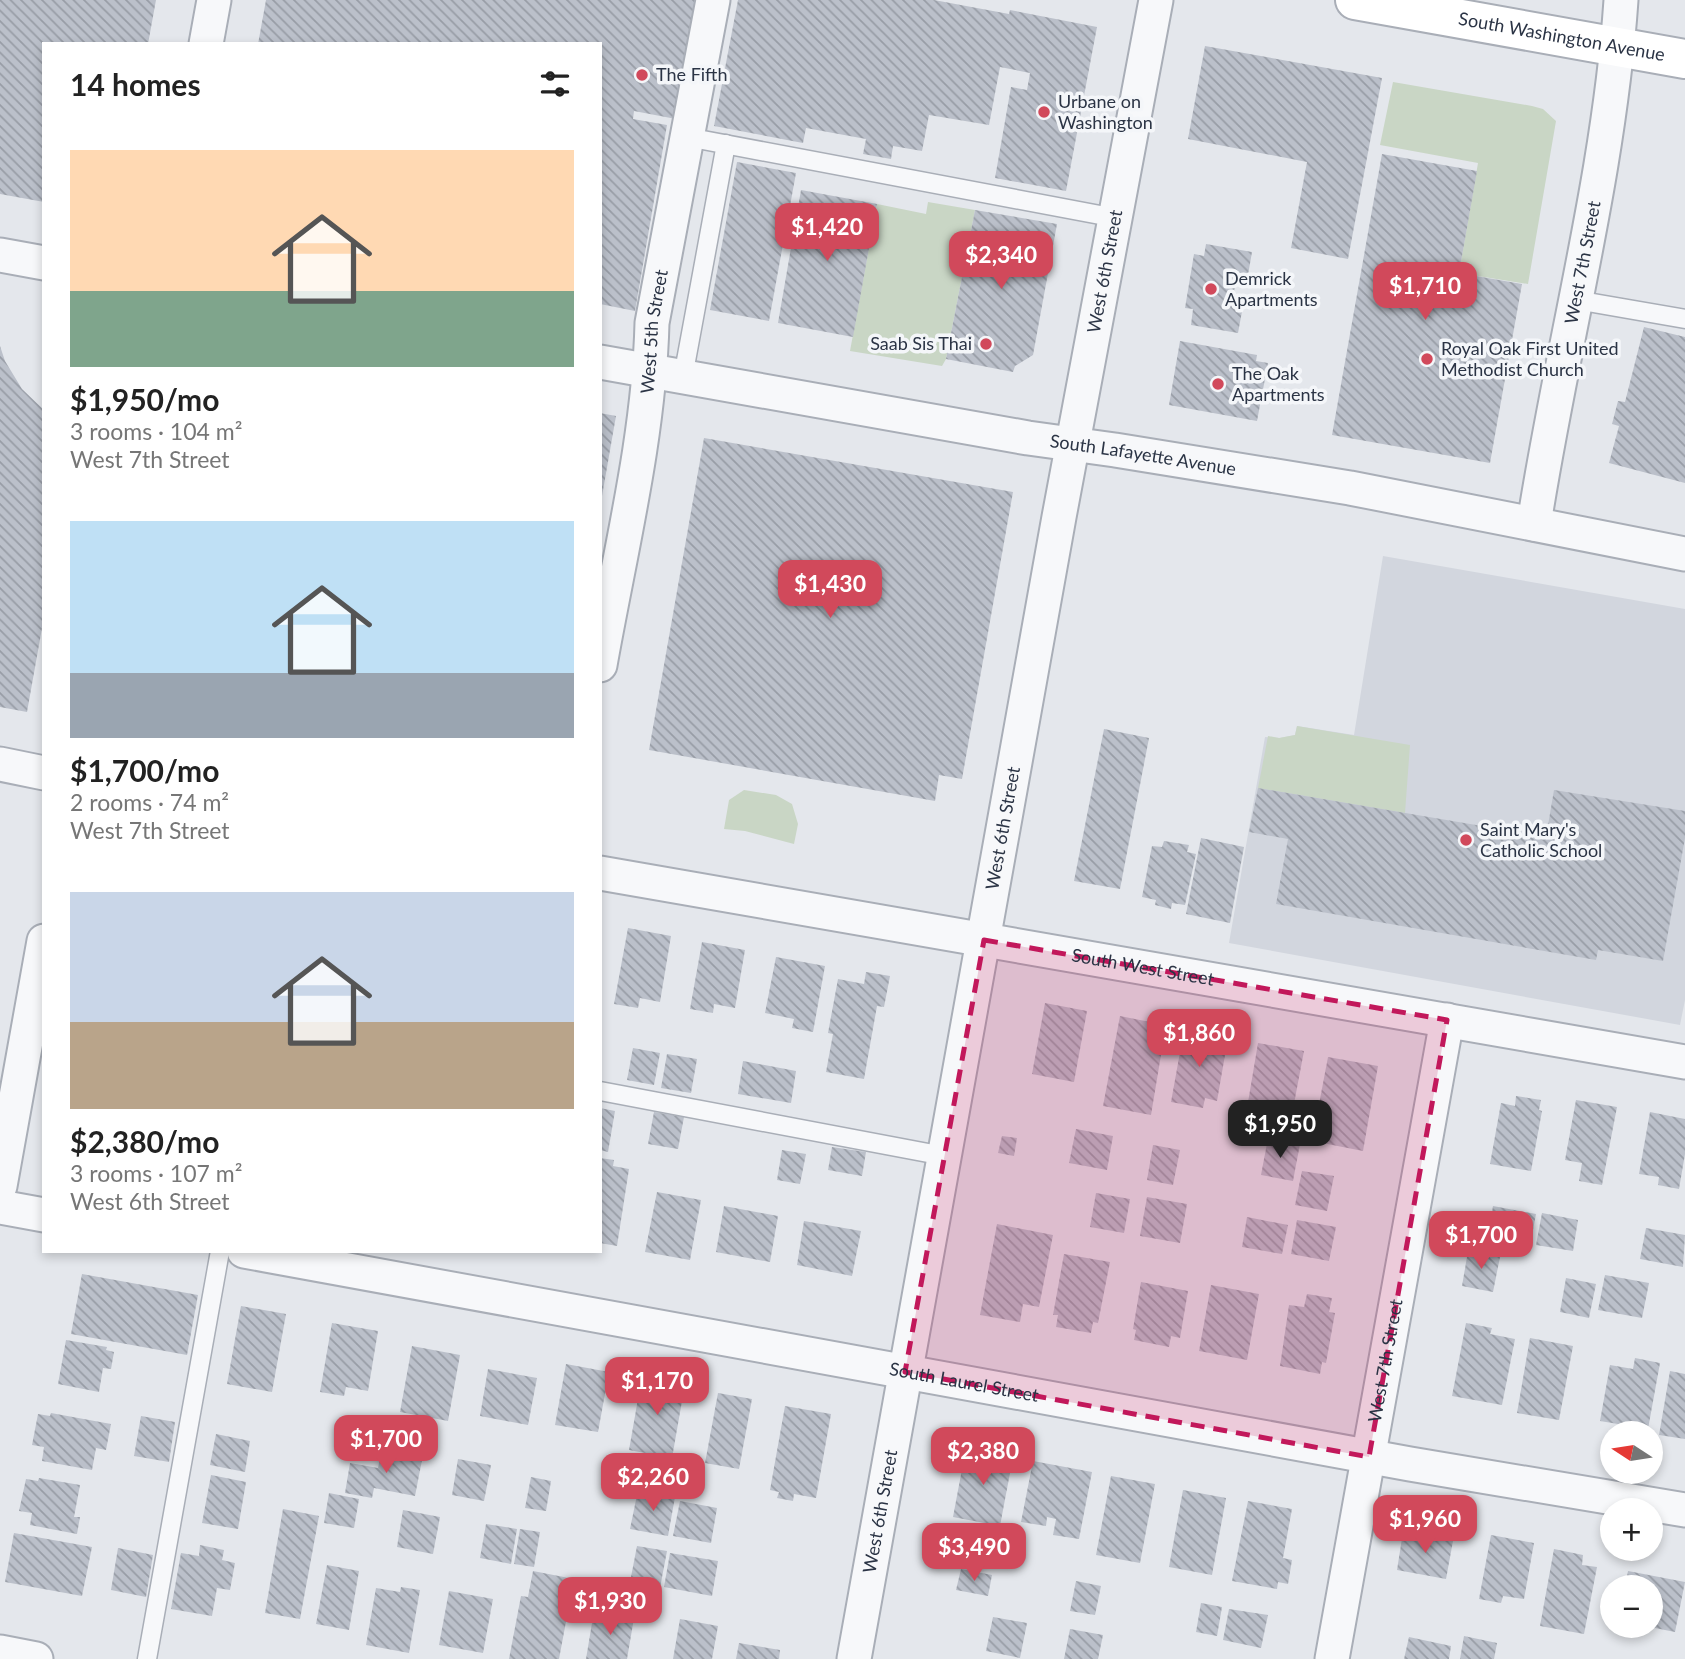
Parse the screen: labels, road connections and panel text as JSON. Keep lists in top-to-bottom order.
{
  "streets": {
    "main road": ["South Washington Avenue"],
    "street": [
      "West 7th Street",
      "West 6th Street",
      "West 5th Street",
      "South Lafayette Avenue",
      "South West Street",
      "South Laurel Street"
    ]
  },
  "crossings": [
    ["South Washington Avenue", "West 7th Street"],
    ["West 7th Street", "South Lafayette Avenue"],
    ["West 7th Street", "South West Street"],
    ["West 7th Street", "South Laurel Street"],
    ["West 6th Street", "South Lafayette Avenue"],
    ["West 6th Street", "South West Street"],
    ["West 6th Street", "South Laurel Street"],
    ["West 5th Street", "South Lafayette Avenue"]
  ],
  "places": [
    "The Fifth",
    "Urbane on Washington",
    "Demrick Apartments",
    "Saab Sis Thai",
    "Royal Oak First United Methodist Church",
    "The Oak Apartments",
    "Saint Mary's Catholic School"
  ],
  "north": "left",
  "page": {
    "heading": "14 homes",
    "list": [
      {
        "name": "$1,950/mo",
        "note": "3 rooms · 104 m² · West 7th Street"
      },
      {
        "name": "$1,700/mo",
        "note": "2 rooms · 74 m² · West 7th Street"
      },
      {
        "name": "$2,380/mo",
        "note": "3 rooms · 107 m² · West 6th Street"
      }
    ],
    "price": [
      "$1,420",
      "$2,340",
      "$1,710",
      "$1,430",
      "$1,860",
      "$1,950",
      "$1,700",
      "$1,170",
      "$1,700",
      "$2,380",
      "$2,260",
      "$1,960",
      "$3,490",
      "$1,930"
    ],
    "map_buttons": ["+", "−"]
  }
}
